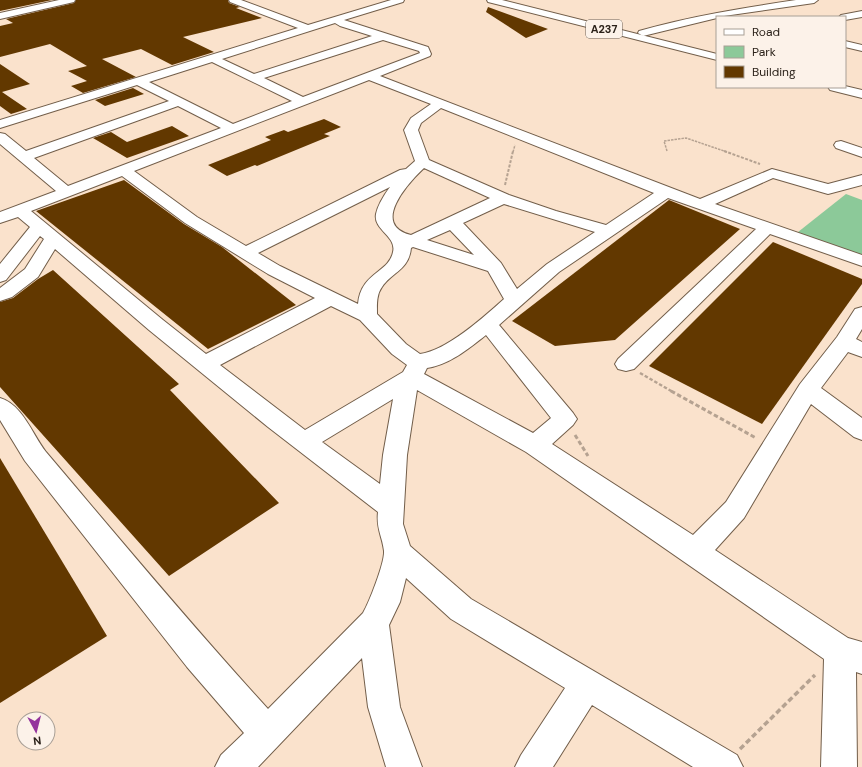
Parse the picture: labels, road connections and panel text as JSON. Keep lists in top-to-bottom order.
{
  "streets": {
    "main road": ["A237"]
  },
  "legend": ["Road", "Park", "Building"],
  "north": "bottom"
}
